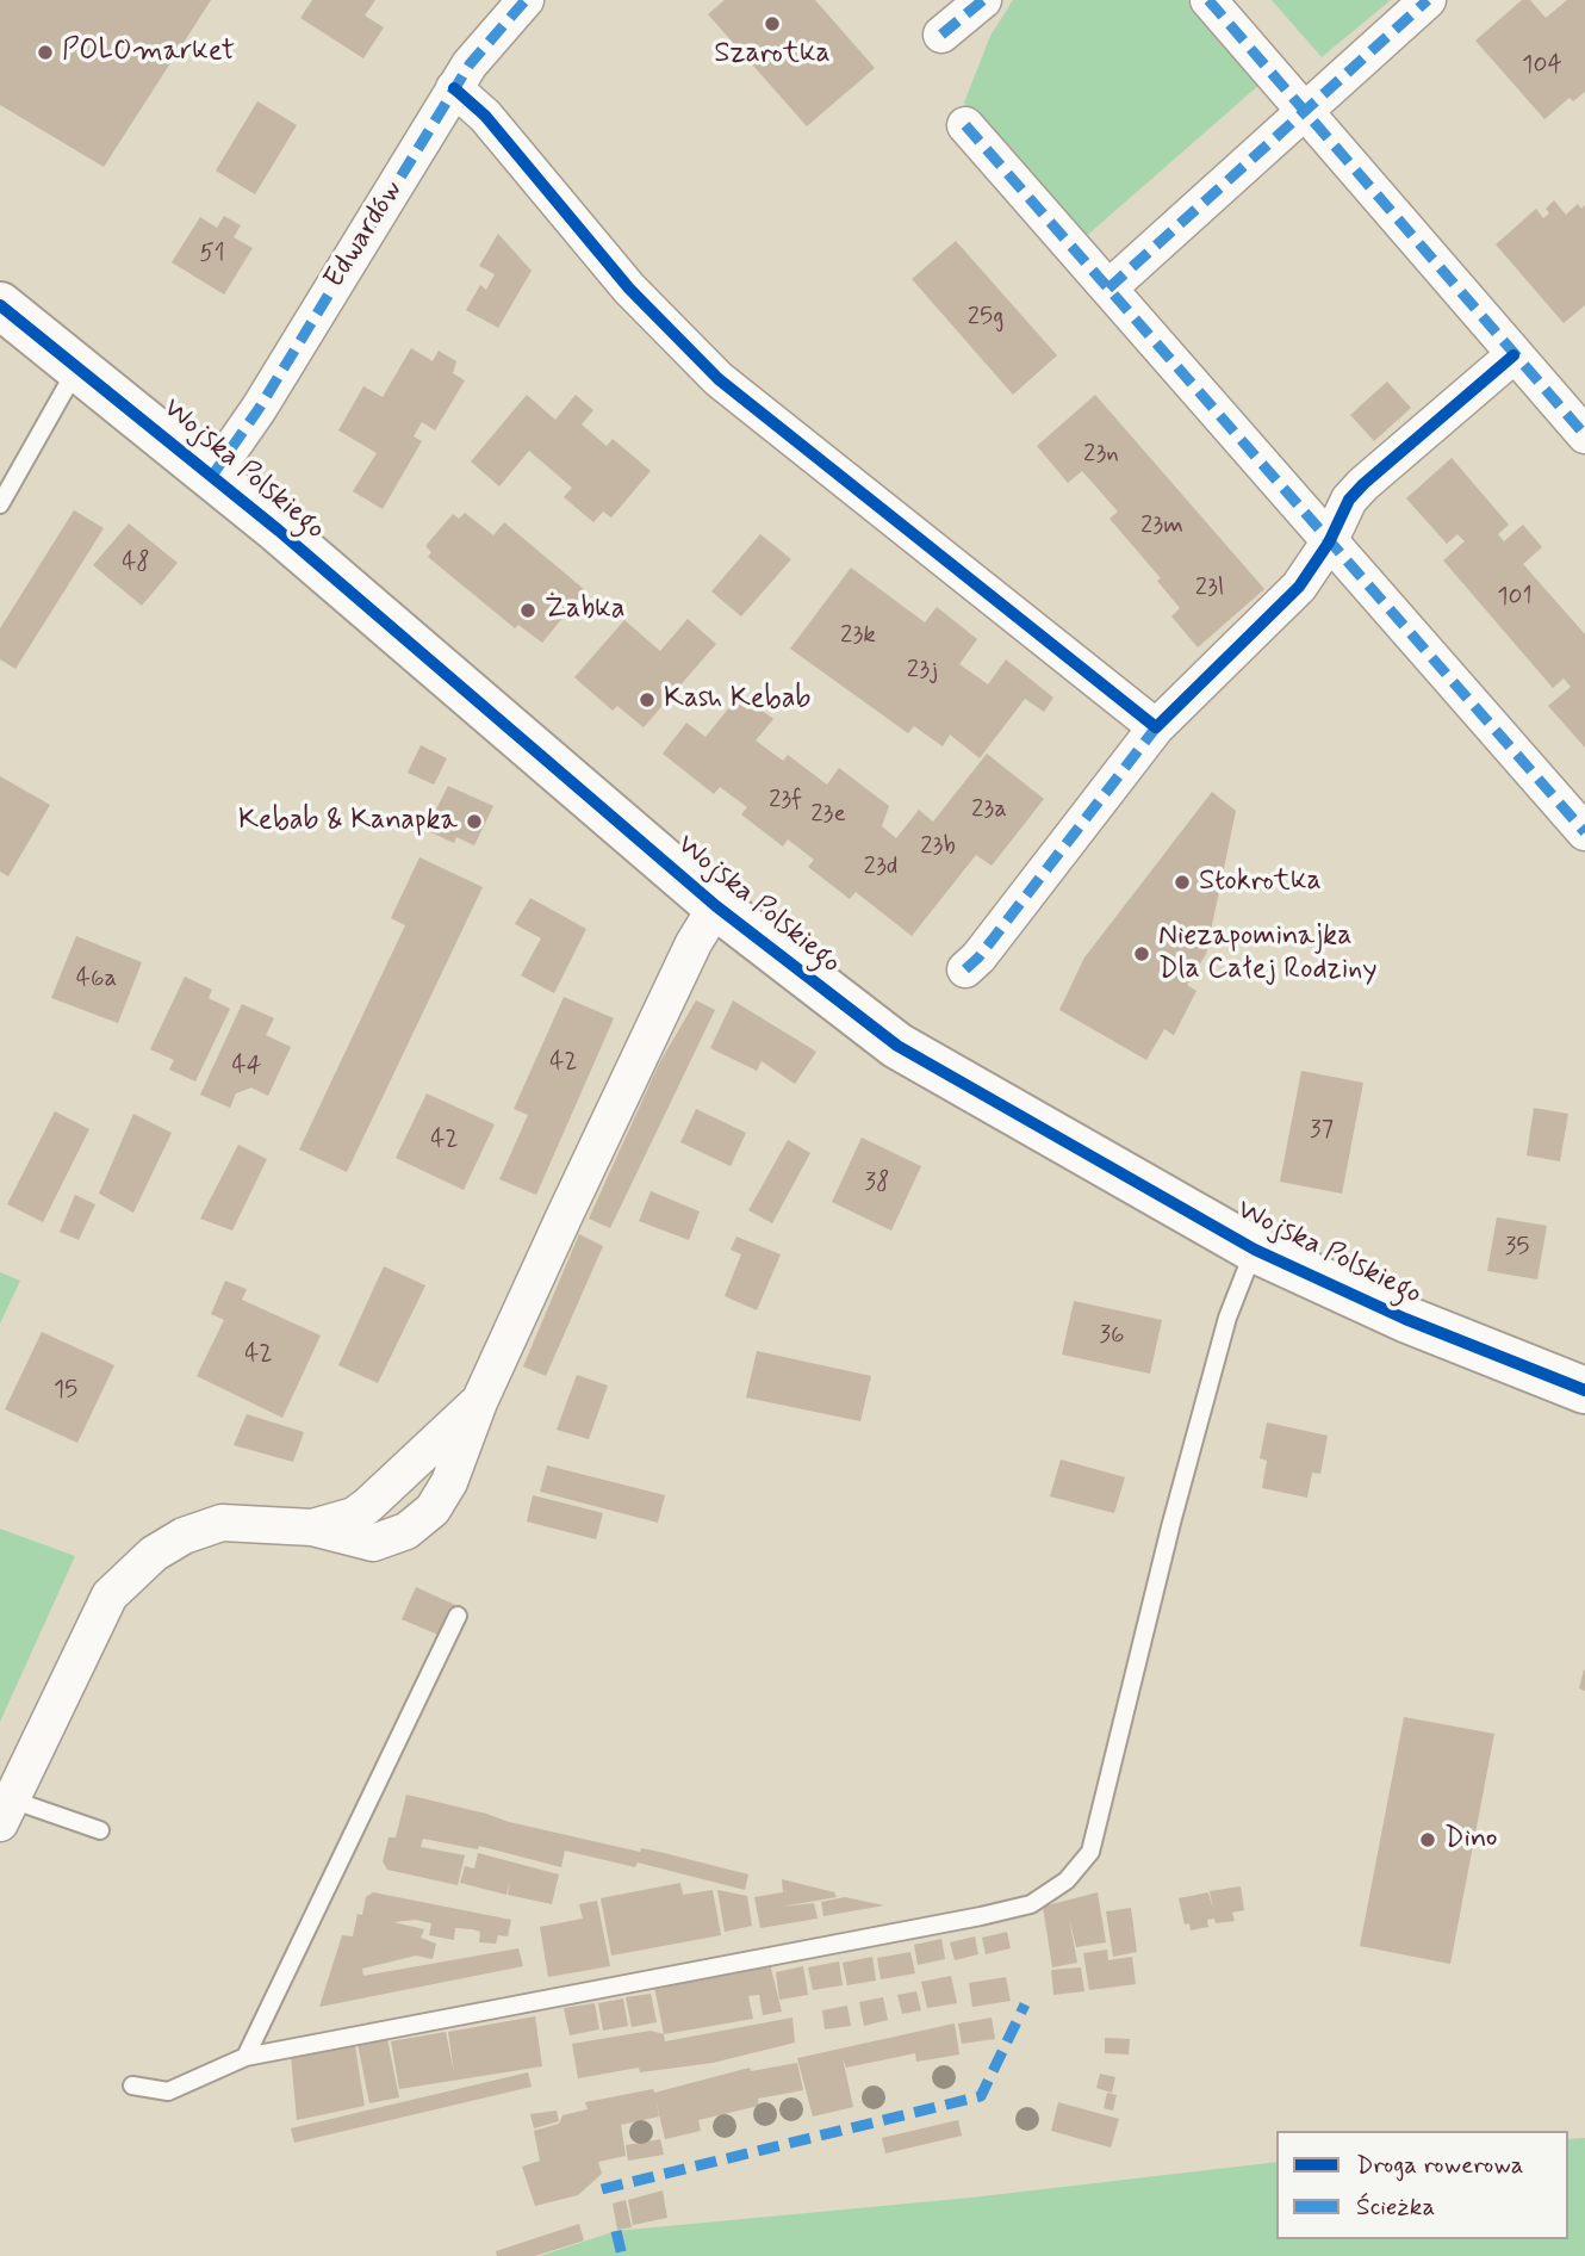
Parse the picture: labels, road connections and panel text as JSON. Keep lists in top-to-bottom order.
{
  "streets": {
    "street": ["Edwardów", "Wojska Polskiego"]
  },
  "crossings": [
    ["Edwardów", "Wojska Polskiego"]
  ],
  "places": [
    "Szarotka",
    "POLOmarket",
    "Żabka",
    "Kash Kebab",
    "Kebab & Kanapka",
    "Stokrotka",
    "Niezapominajka Dla Całej Rodziny",
    "Dino"
  ],
  "house_numbers": [
    "104",
    "51",
    "25g",
    "23n",
    "23m",
    "48",
    "23l",
    "101",
    "23k",
    "23j",
    "23f",
    "23a",
    "23e",
    "23b",
    "23d",
    "46a",
    "42",
    "44",
    "37",
    "42",
    "38",
    "35",
    "36",
    "42",
    "15"
  ],
  "legend": ["Droga rowerowa", "Ścieżka"]
}
